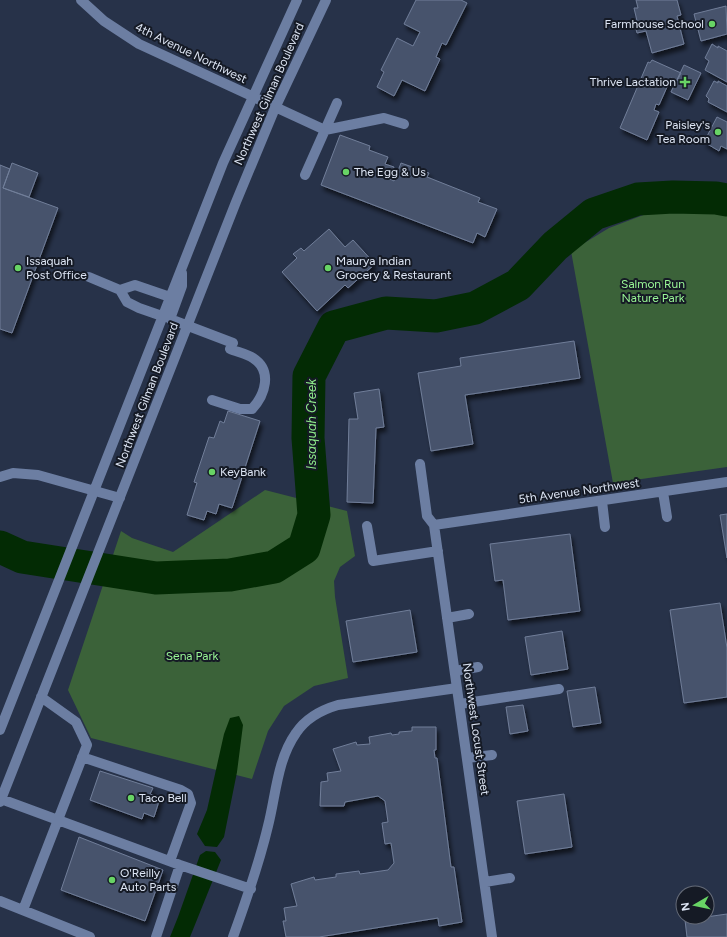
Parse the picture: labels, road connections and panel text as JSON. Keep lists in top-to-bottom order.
{
  "streets": {
    "street": [
      "4th Avenue Northwest",
      "Northwest Gilman Boulevard",
      "5th Avenue Northwest",
      "Northwest Locust Street"
    ]
  },
  "crossings": [
    ["4th Avenue Northwest", "Northwest Gilman Boulevard"],
    ["5th Avenue Northwest", "Northwest Locust Street"]
  ],
  "water": ["Issaquah Creek"],
  "parks": ["Salmon Run Nature Park", "Sena Park"],
  "places": {
    "other": [
      "Farmhouse School",
      "Paisley's Tea Room",
      "The Egg & Us",
      "Issaquah Post Office",
      "Maurya Indian Grocery & Restaurant",
      "KeyBank",
      "Taco Bell",
      "O'Reilly Auto Parts"
    ],
    "health": ["Thrive Lactation"]
  },
  "north": "left"
}
